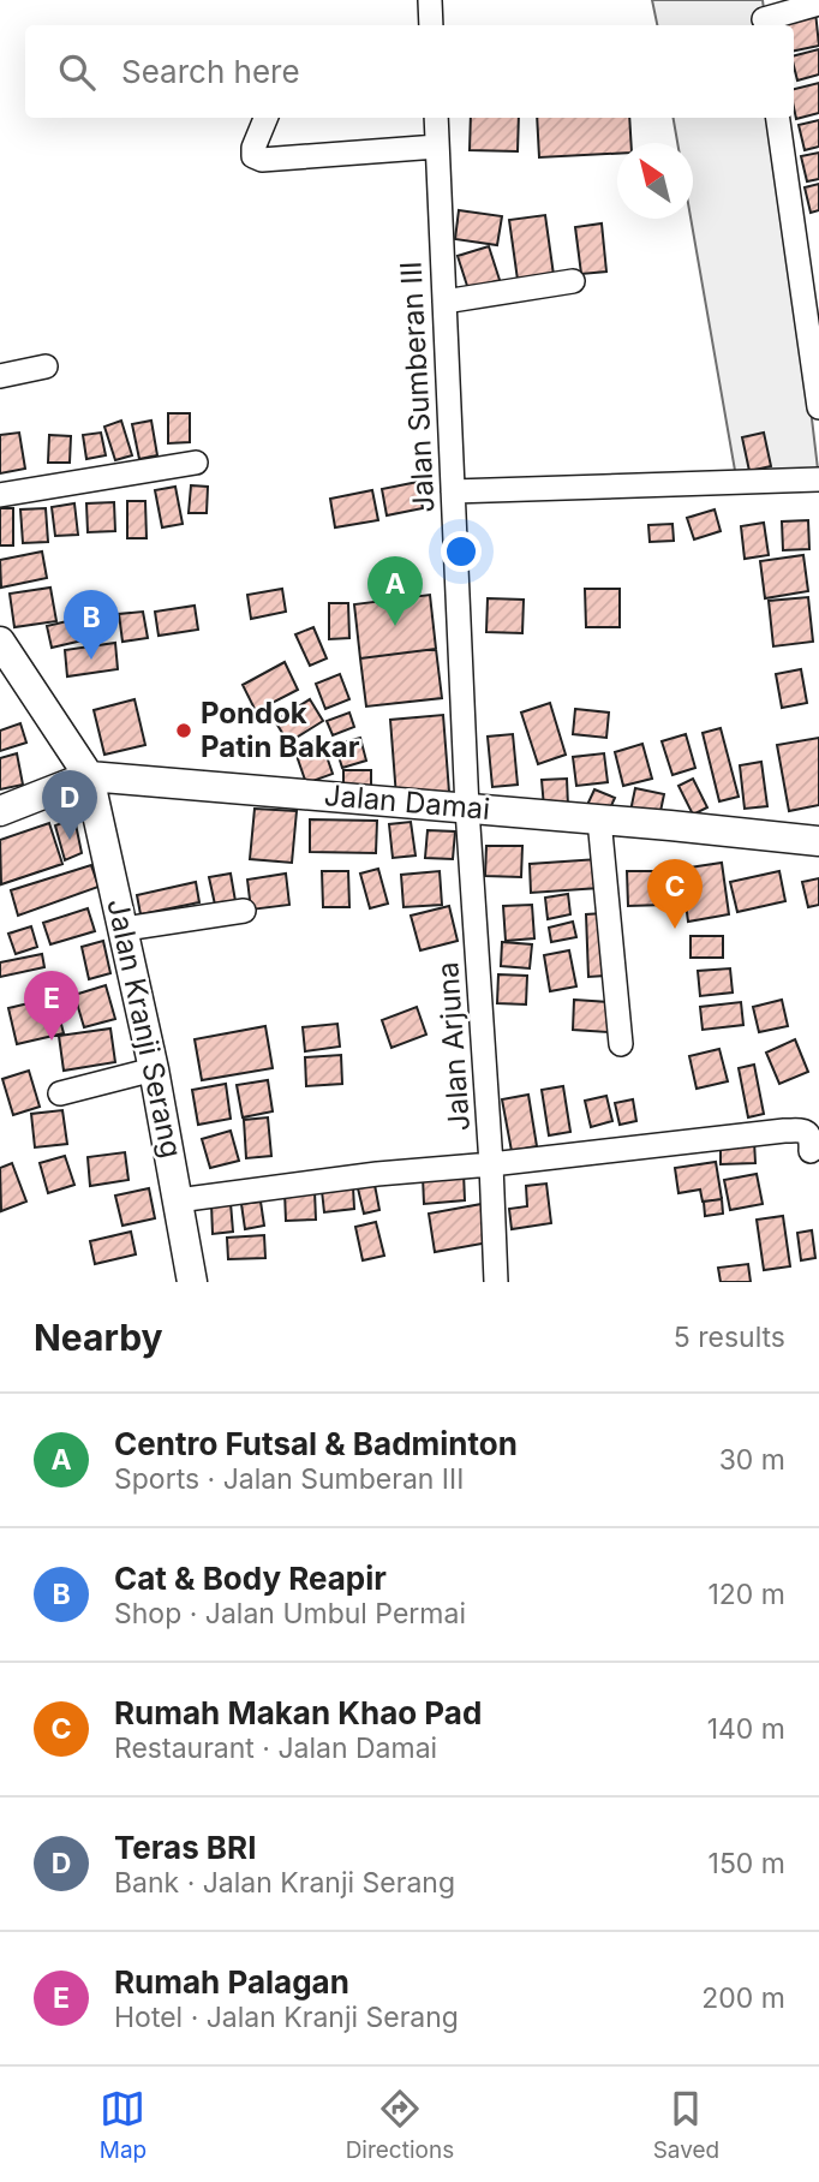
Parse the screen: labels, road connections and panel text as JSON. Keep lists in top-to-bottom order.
{
  "streets": {
    "main road": ["Jalan Damai", "Jalan Kranji Serang"],
    "street": ["Jalan Sumberan III", "Jalan Arjuna"]
  },
  "crossings": [
    ["Jalan Sumberan III", "Jalan Damai"],
    ["Jalan Sumberan III", "Jalan Arjuna"],
    ["Jalan Damai", "Jalan Kranji Serang"],
    ["Jalan Damai", "Jalan Arjuna"]
  ],
  "places": ["Pondok Patin Bakar"],
  "north": "top left",
  "page": {
    "search": "Search here",
    "pins": [
      "A",
      "B",
      "D",
      "C",
      "E"
    ],
    "heading": ["Nearby", "5 results"],
    "list": [
      {
        "mark": "A",
        "name": "Centro Futsal & Badminton",
        "note": "Sports · Jalan Sumberan III",
        "value": "30 m"
      },
      {
        "mark": "B",
        "name": "Cat & Body Reapir",
        "note": "Shop · Jalan Umbul Permai",
        "value": "120 m"
      },
      {
        "mark": "C",
        "name": "Rumah Makan Khao Pad",
        "note": "Restaurant · Jalan Damai",
        "value": "140 m"
      },
      {
        "mark": "D",
        "name": "Teras BRI",
        "note": "Bank · Jalan Kranji Serang",
        "value": "150 m"
      },
      {
        "mark": "E",
        "name": "Rumah Palagan",
        "note": "Hotel · Jalan Kranji Serang",
        "value": "200 m"
      }
    ],
    "nav": ["Map", "Directions", "Saved"]
  }
}
